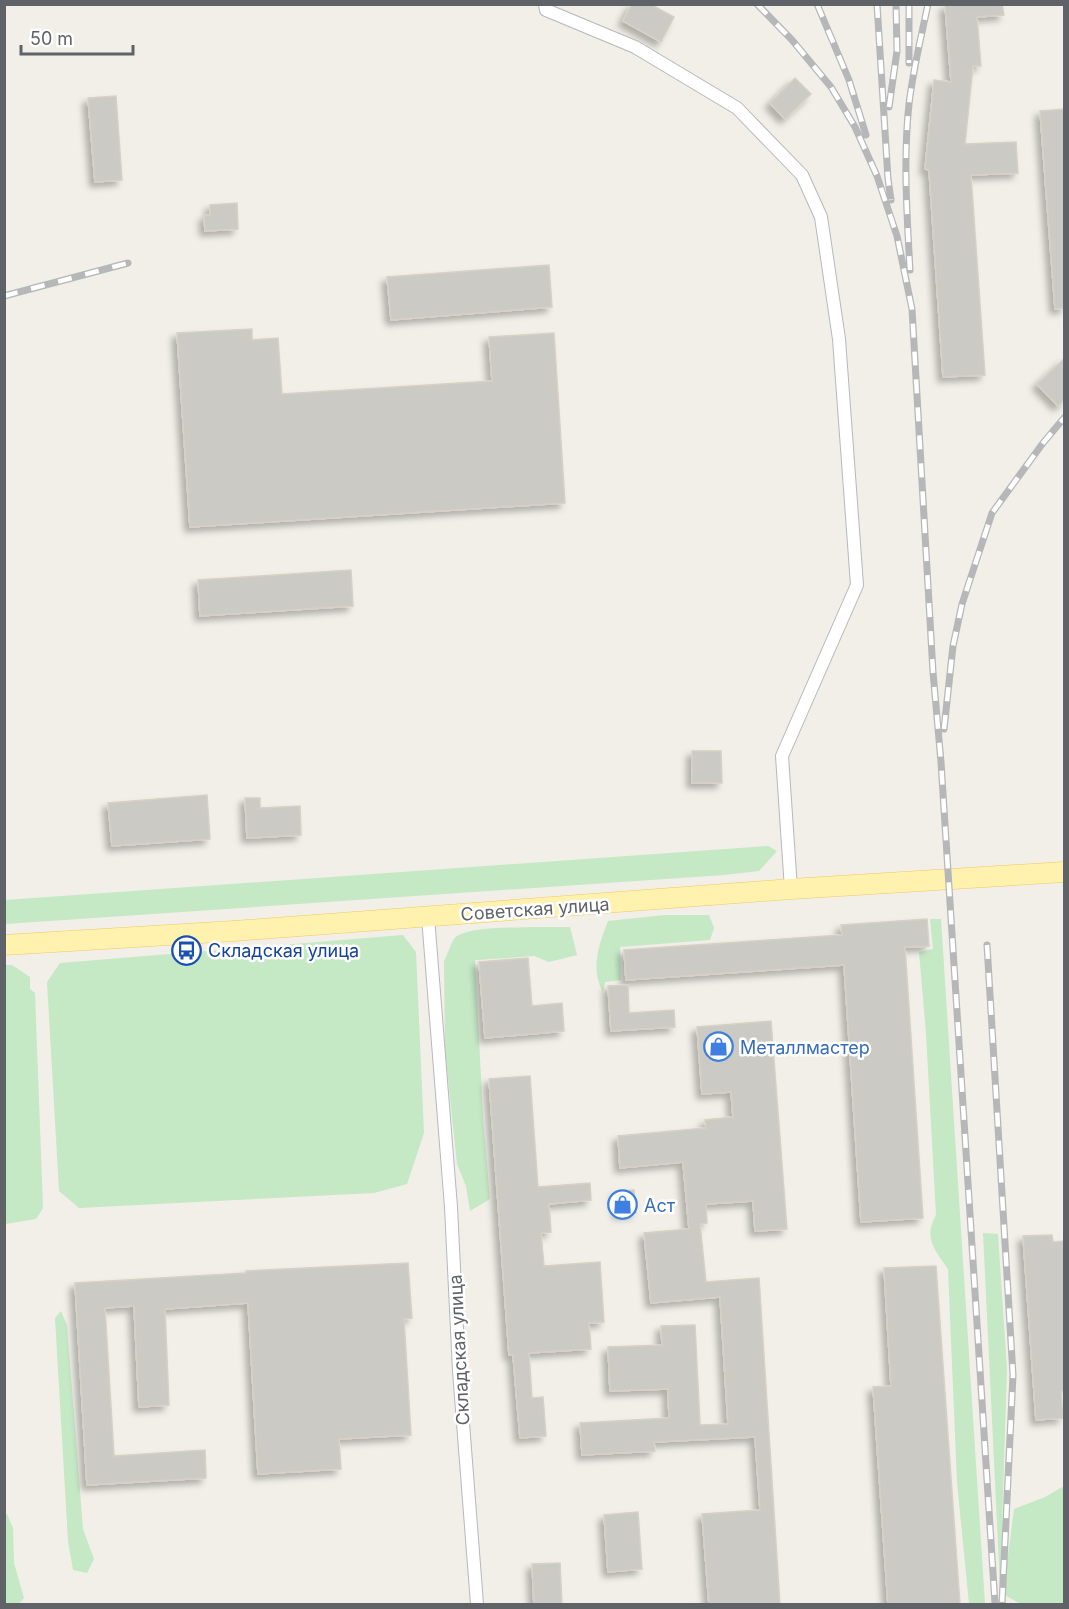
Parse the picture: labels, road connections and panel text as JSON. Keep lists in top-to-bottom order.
{
  "streets": {
    "main road": ["Советская улица"],
    "street": ["Складская улица"]
  },
  "crossings": [
    ["Советская улица", "Складская улица"]
  ],
  "places": {
    "bus stop": ["Складская улица"],
    "shop": ["Металлмастер", "Аст"]
  },
  "scale_bar": "50 m"
}
